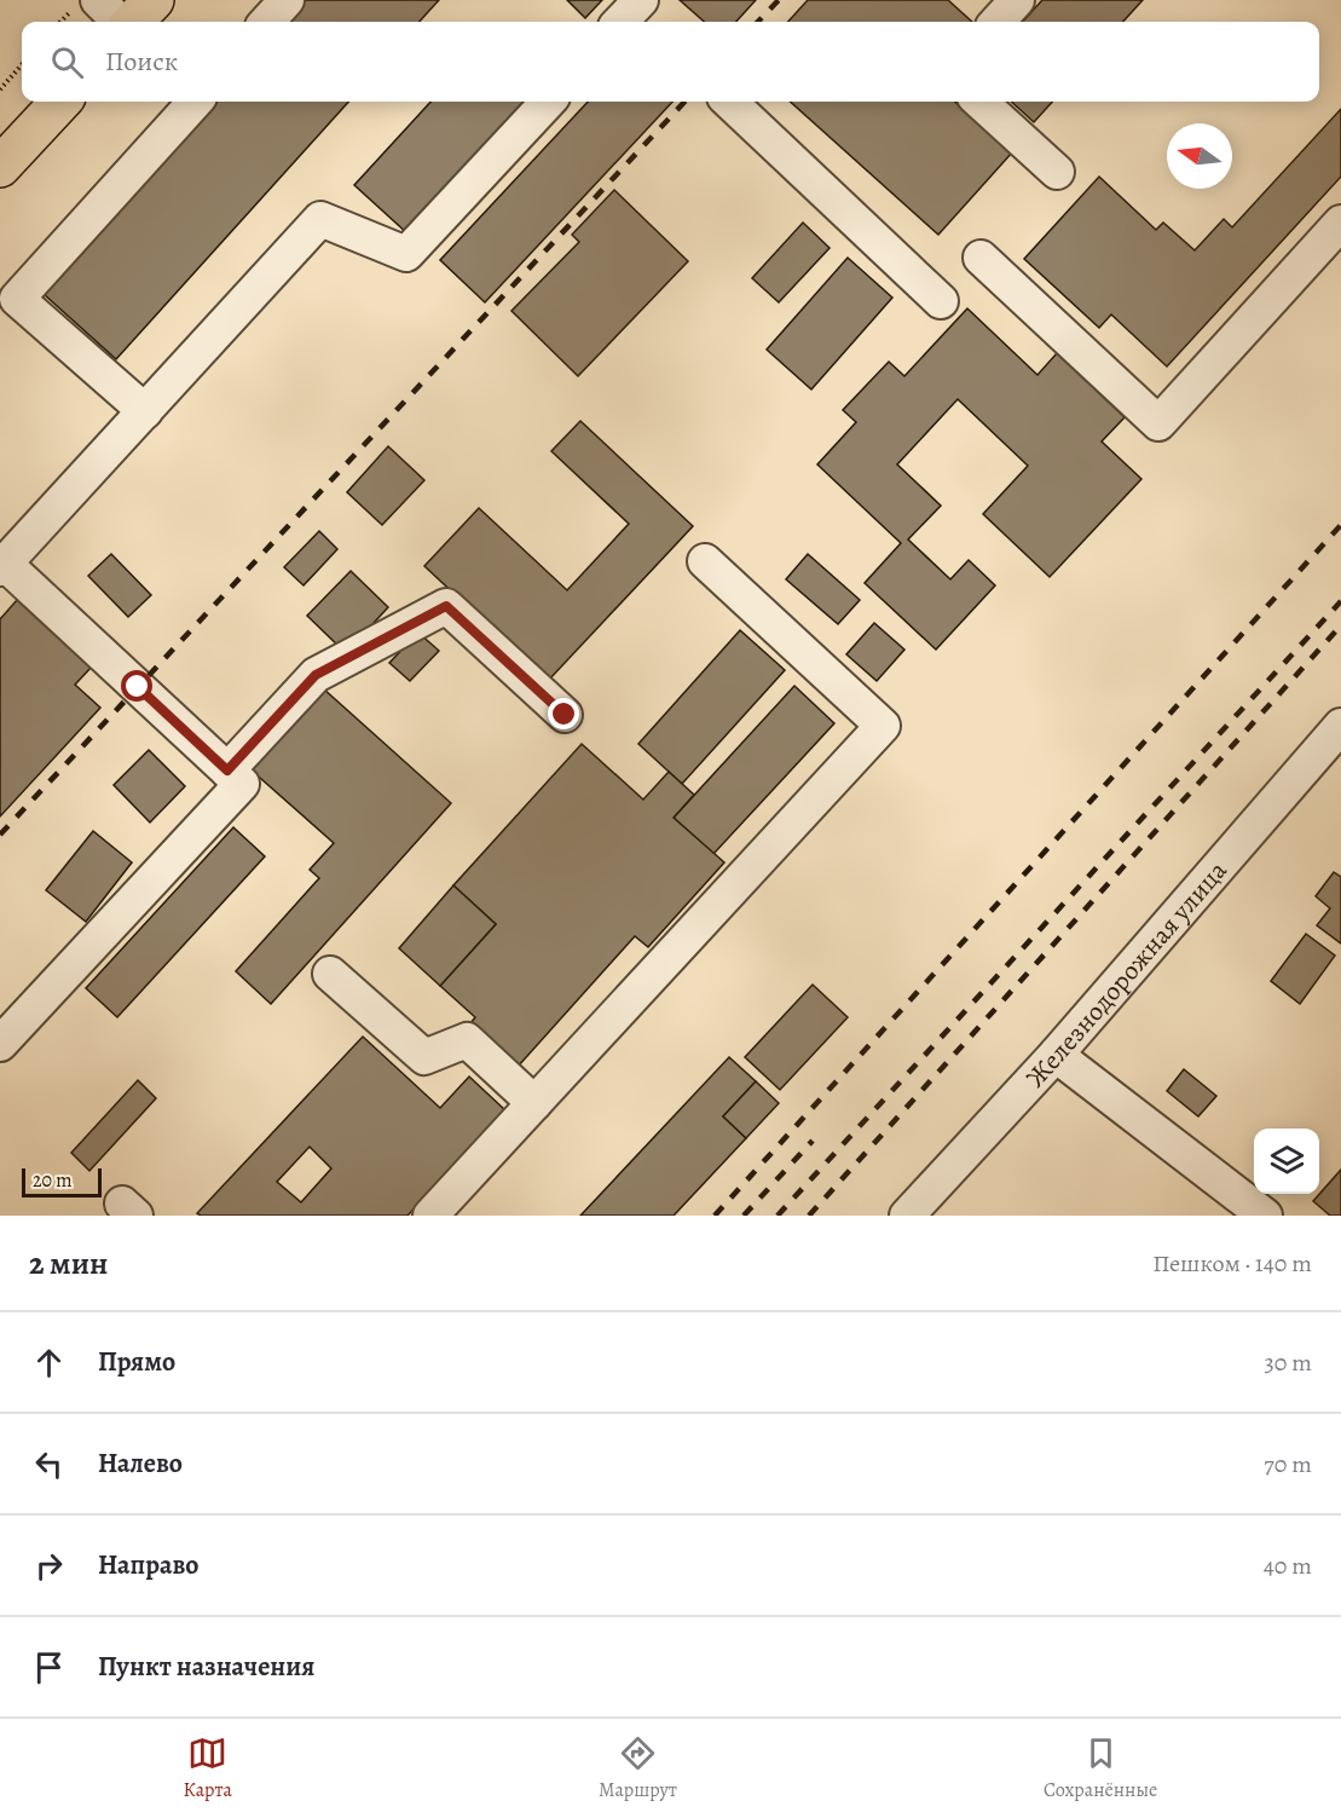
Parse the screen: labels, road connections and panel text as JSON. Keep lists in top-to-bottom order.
{
  "streets": {
    "street": ["Железнодорожная улица"]
  },
  "scale_bar": "20 m",
  "north": "left",
  "page": {
    "search": "Поиск",
    "scale": "20 m",
    "heading": ["2 мин", "Пешком · 140 m"],
    "list": [
      ["Прямо", "30 m"],
      ["Налево", "70 m"],
      ["Направо", "40 m"],
      "Пункт назначения"
    ],
    "nav": ["Карта", "Маршрут", "Сохранённые"]
  }
}
